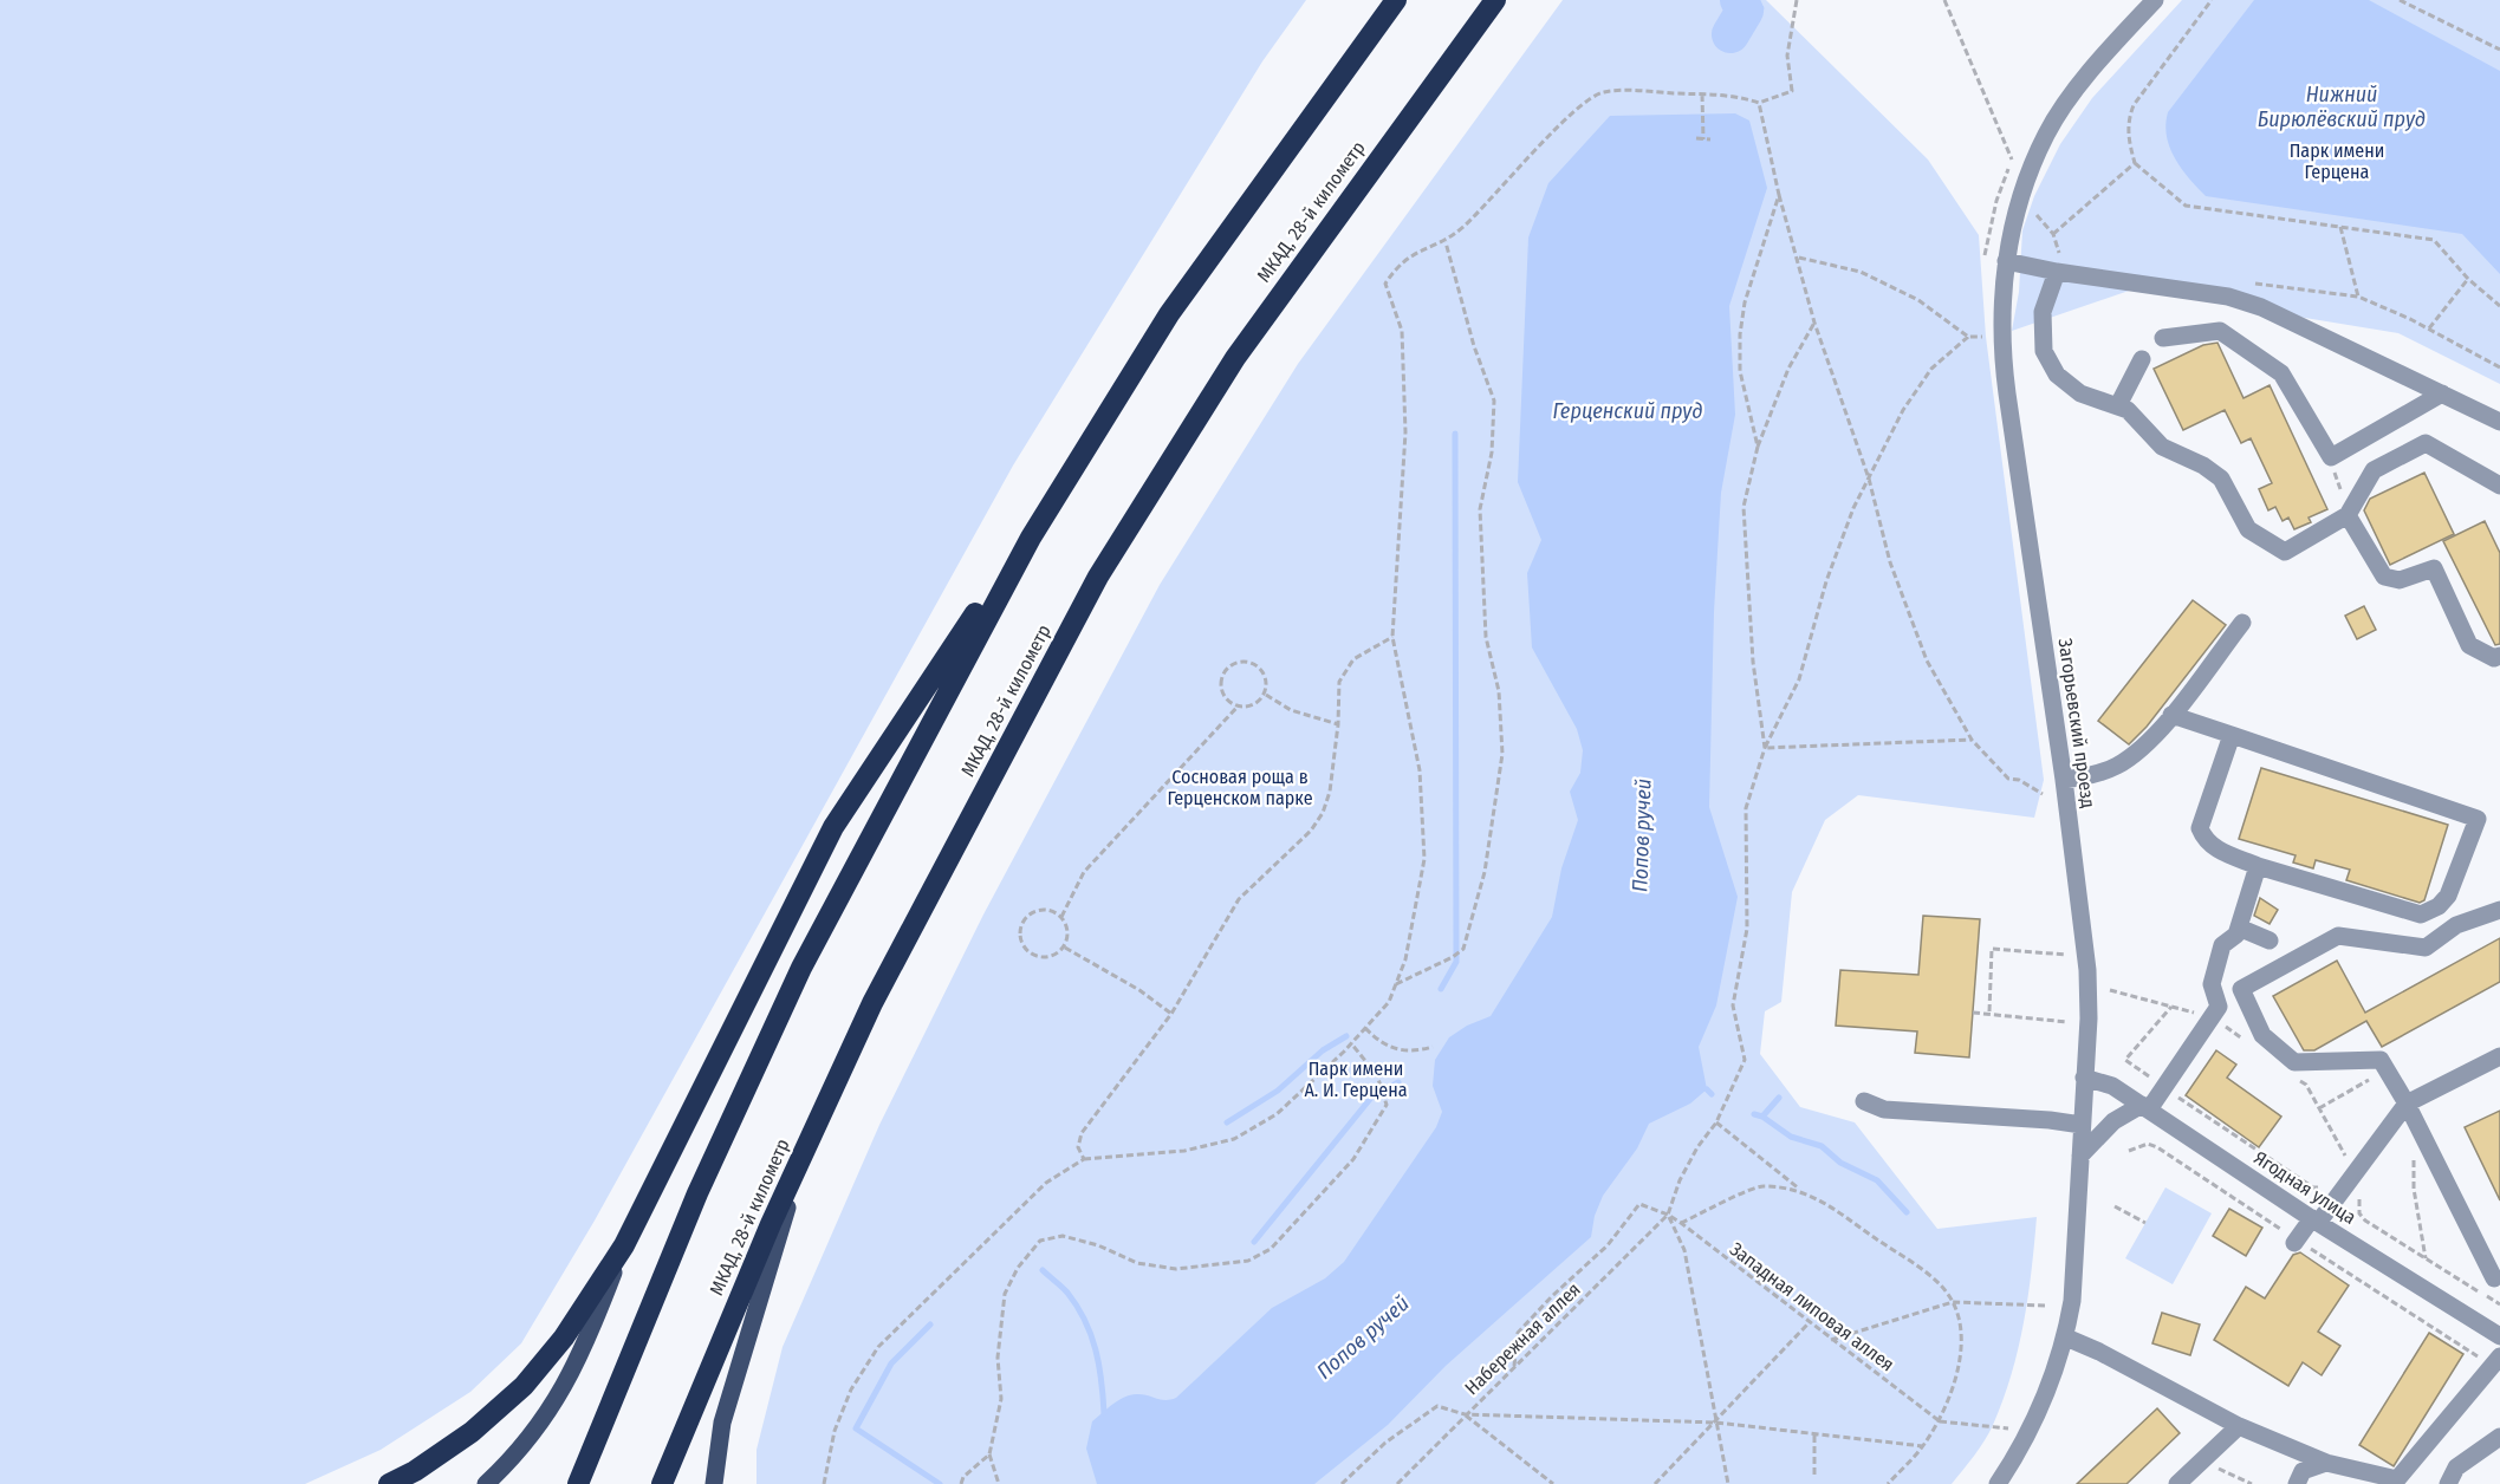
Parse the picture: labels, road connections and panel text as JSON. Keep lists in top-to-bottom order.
{
  "streets": {
    "highway": ["МКАД, 28-й километр"],
    "street": ["Загорьевский проезд", "Ягодная улица"],
    "path": ["Западная липовая аллея", "Набережная аллея"]
  },
  "crossings": [
    ["Загорьевский проезд", "Ягодная улица"],
    ["Западная липовая аллея", "Набережная аллея"]
  ],
  "water": ["Нижний Бирюлёвский пруд", "Герценский пруд", "Попов ручей"],
  "parks": ["Парк имени Герцена", "Сосновая роща в Герценском парке", "Парк имени А. И. Герцена"]
}
